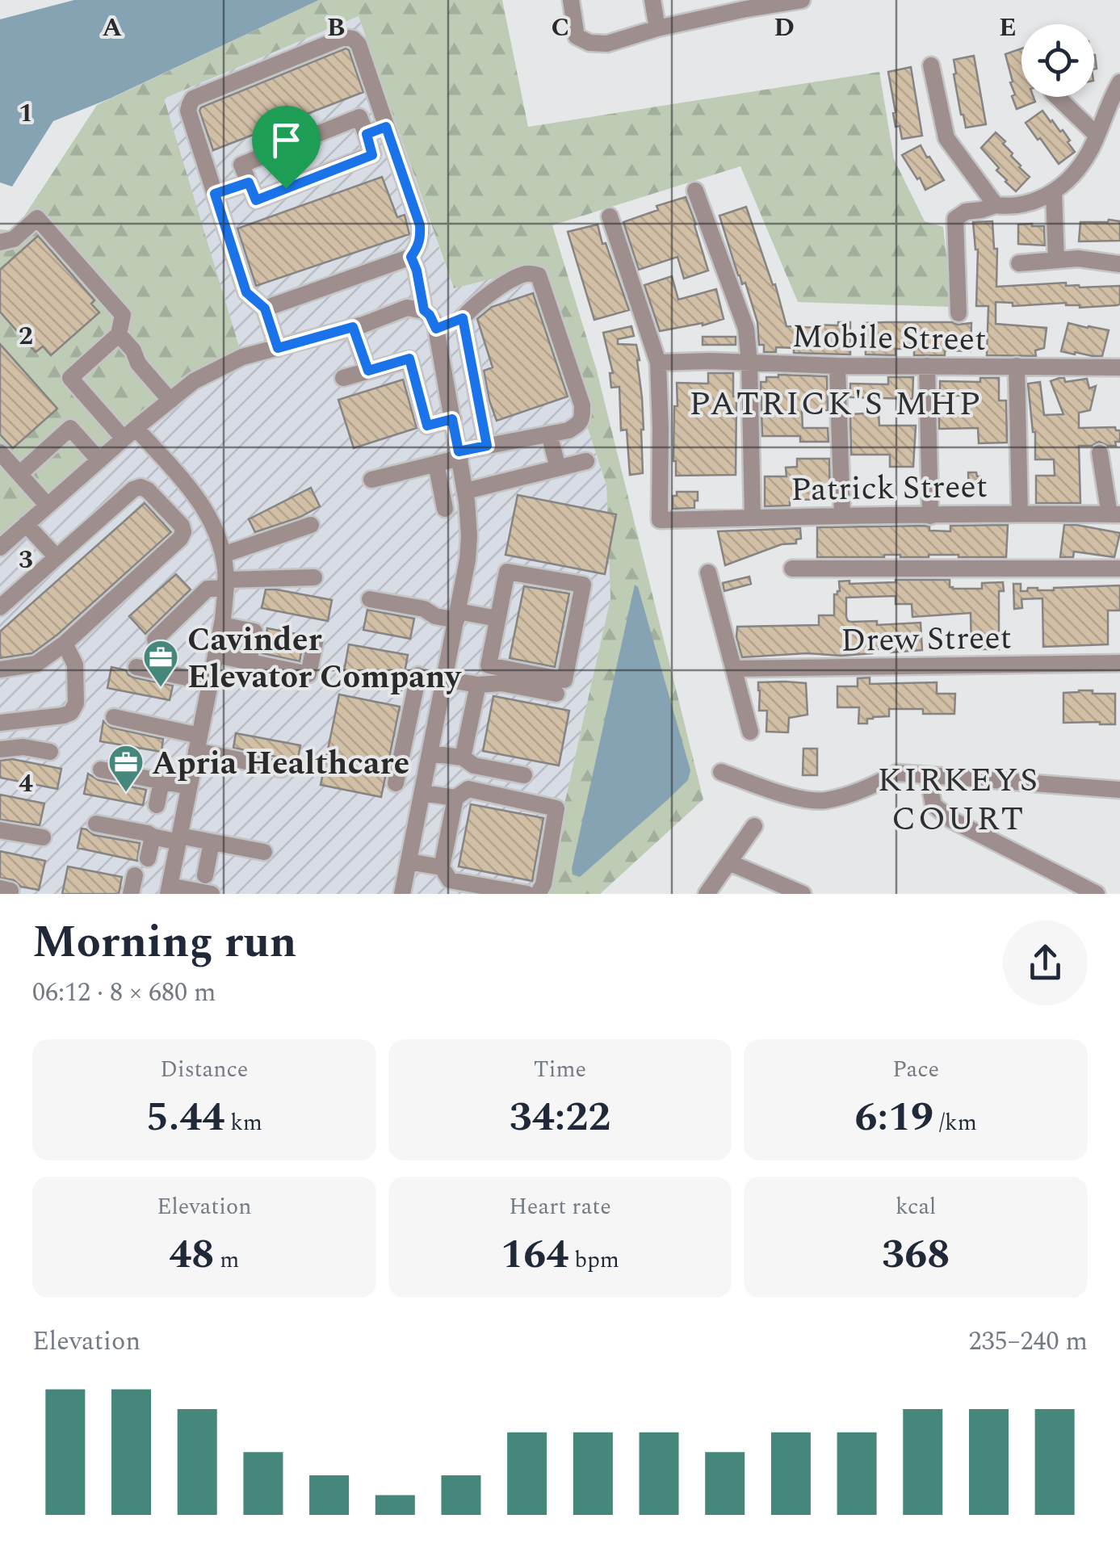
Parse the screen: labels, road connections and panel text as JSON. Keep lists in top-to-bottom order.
{
  "streets": {
    "street": ["Mobile Street", "Patrick Street", "Drew Street"]
  },
  "crossings": [
    ["Mobile Street", "Patrick Street"]
  ],
  "districts": ["PATRICK'S MHP", "KIRKEYS COURT"],
  "places": {
    "office": ["Cavinder Elevator Company", "Apria Healthcare"]
  },
  "page": {
    "heading": ["Morning run", "06:12 · 8 × 680 m"],
    "stats": [
      ["Distance", "5.44 km"],
      ["Time", "34:22"],
      ["Pace", "6:19 /km"],
      ["Elevation", "48 m"],
      ["Heart rate", "164 bpm"],
      ["kcal", "368"]
    ],
    "chart": ["Elevation", "235–240 m"]
  },
  "grid": {
    "columns": [
      "A",
      "B",
      "C",
      "D",
      "E"
    ],
    "rows": [
      "1",
      "2",
      "3",
      "4"
    ]
  }
}
